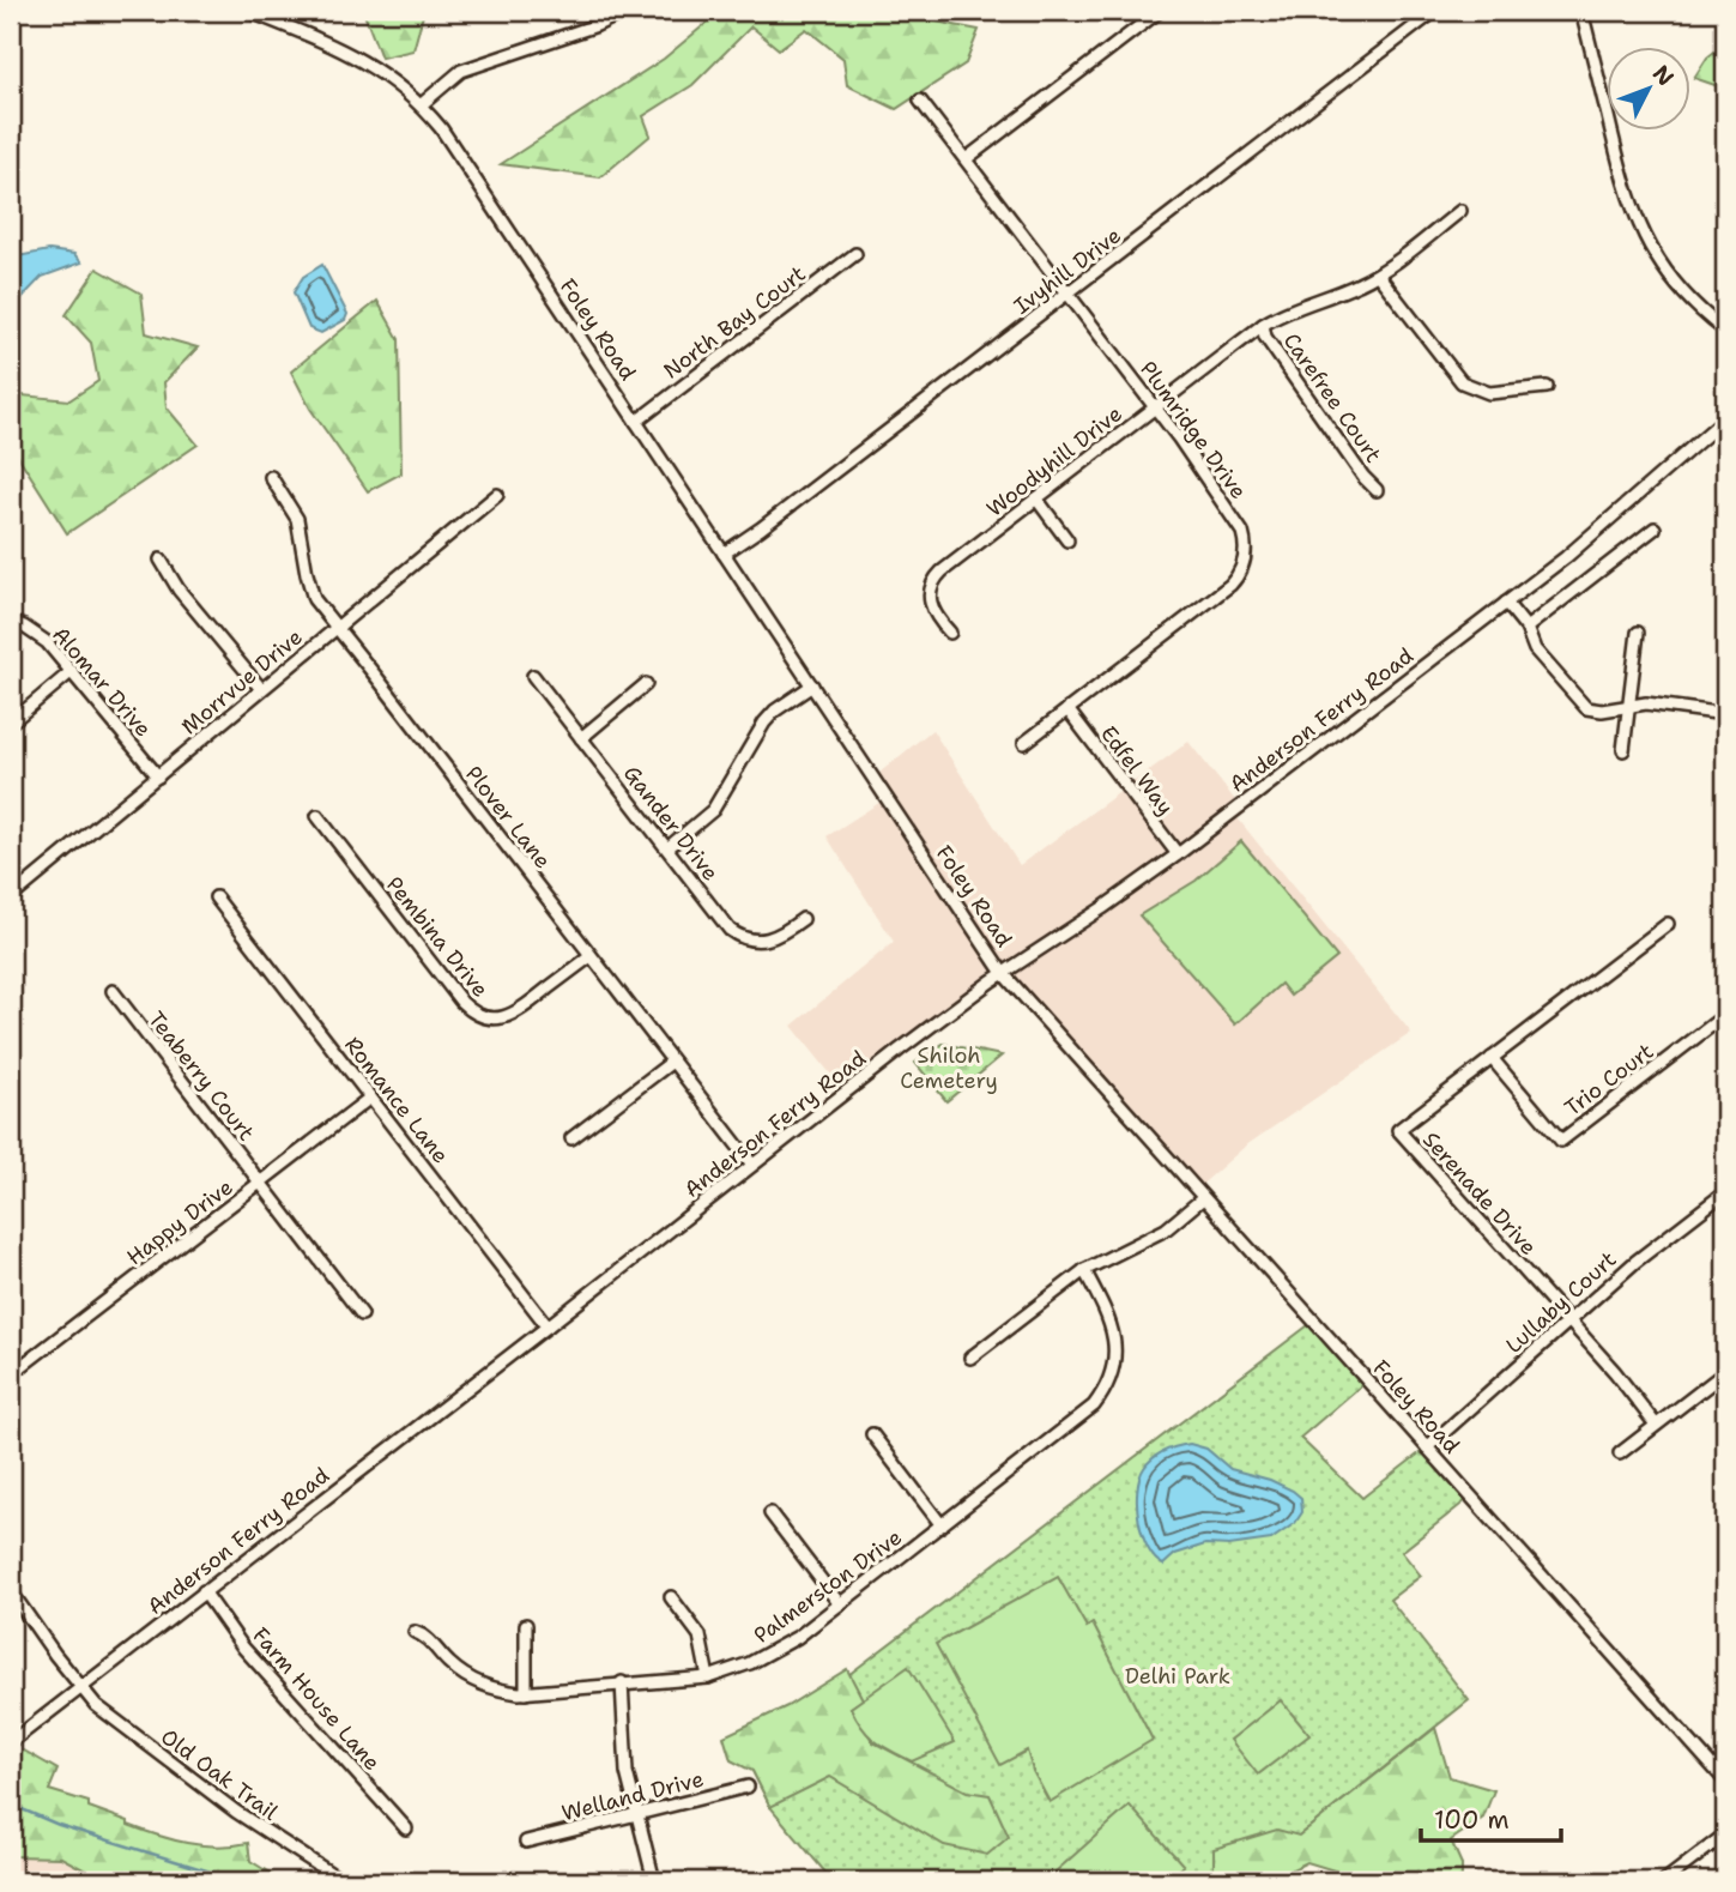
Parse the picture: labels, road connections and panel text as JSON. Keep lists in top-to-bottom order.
{
  "streets": {
    "street": [
      "Ivyhill Drive",
      "North Bay Court",
      "Foley Road",
      "Carefree Court",
      "Plumridge Drive",
      "Woodyhill Drive",
      "Alomar Drive",
      "Morrvue Drive",
      "Anderson Ferry Road",
      "Edfel Way",
      "Plover Lane",
      "Gander Drive",
      "Pembina Drive",
      "Teaberry Court",
      "Trio Court",
      "Romance Lane",
      "Serenade Drive",
      "Happy Drive",
      "Lullaby Court",
      "Palmerston Drive",
      "Farm House Lane",
      "Old Oak Trail",
      "Welland Drive"
    ]
  },
  "crossings": [
    ["Ivyhill Drive", "Foley Road"],
    ["Ivyhill Drive", "Plumridge Drive"],
    ["North Bay Court", "Foley Road"],
    ["Foley Road", "Anderson Ferry Road"],
    ["Foley Road", "Lullaby Court"],
    ["Carefree Court", "Woodyhill Drive"],
    ["Plumridge Drive", "Woodyhill Drive"],
    ["Plumridge Drive", "Edfel Way"],
    ["Alomar Drive", "Morrvue Drive"],
    ["Morrvue Drive", "Plover Lane"],
    ["Anderson Ferry Road", "Edfel Way"],
    ["Anderson Ferry Road", "Plover Lane"],
    ["Anderson Ferry Road", "Romance Lane"],
    ["Anderson Ferry Road", "Farm House Lane"],
    ["Anderson Ferry Road", "Old Oak Trail"],
    ["Plover Lane", "Pembina Drive"],
    ["Teaberry Court", "Happy Drive"],
    ["Trio Court", "Serenade Drive"],
    ["Romance Lane", "Happy Drive"],
    ["Serenade Drive", "Lullaby Court"]
  ],
  "parks": ["Shiloh Cemetery", "Delhi Park"],
  "scale_bar": "100 m",
  "north": "top right"
}
